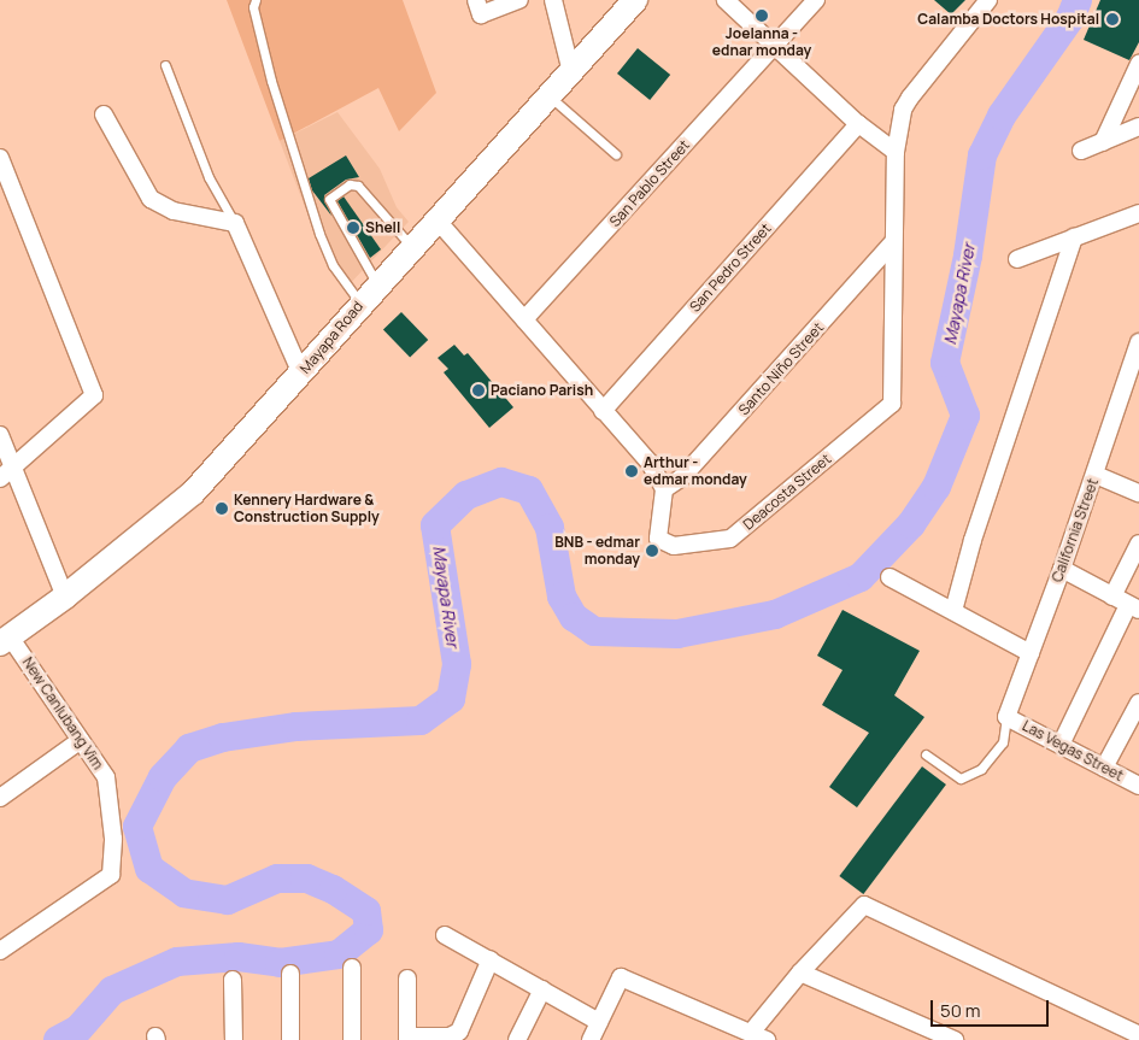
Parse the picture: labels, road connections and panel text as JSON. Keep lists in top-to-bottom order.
{
  "streets": {
    "main road": ["Mayapa Road"],
    "street": [
      "San Pablo Street",
      "San Pedro Street",
      "Santo Niño Street",
      "Deacosta Street",
      "California Street",
      "New Canlubang Vim",
      "Las Vegas Street"
    ]
  },
  "crossings": [
    ["Mayapa Road", "New Canlubang Vim"],
    ["Santo Niño Street", "Deacosta Street"],
    ["California Street", "Las Vegas Street"]
  ],
  "water": ["Mayapa River"],
  "places": [
    "Joelanna - ednar monday",
    "Calamba Doctors Hospital",
    "Shell",
    "Paciano Parish",
    "Arthur - edmar monday",
    "Kennery Hardware & Construction Supply",
    "BNB - edmar monday"
  ],
  "scale_bar": "50 m"
}
